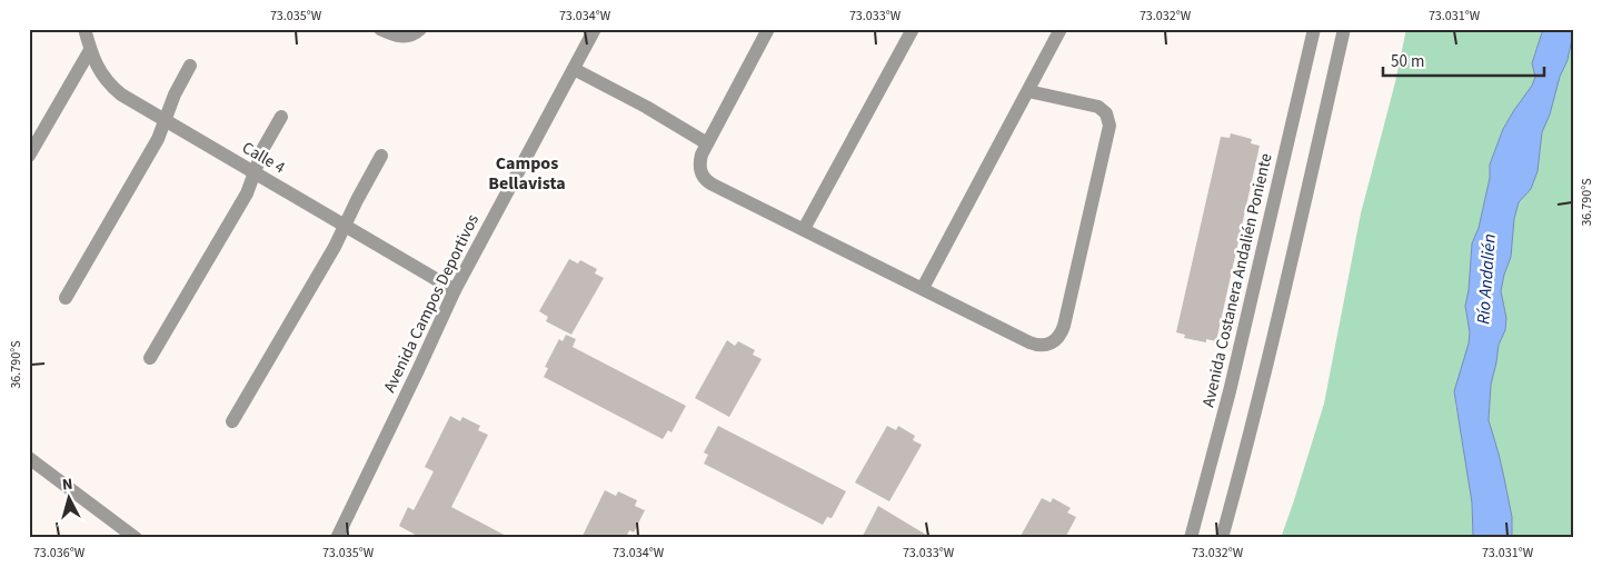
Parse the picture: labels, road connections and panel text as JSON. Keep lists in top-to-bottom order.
{
  "streets": {
    "street": ["Calle 4", "Avenida Costanera Andalién Poniente", "Avenida Campos Deportivos"]
  },
  "crossings": [
    ["Calle 4", "Avenida Campos Deportivos"]
  ],
  "districts": ["Campos Bellavista"],
  "water": ["Río Andalién"],
  "scale_bar": "50 m",
  "north": "top",
  "coordinates": [
    "73.035°W",
    "73.034°W",
    "73.033°W",
    "73.032°W",
    "73.031°W",
    "36.790°S",
    "73.036°W"
  ]
}
